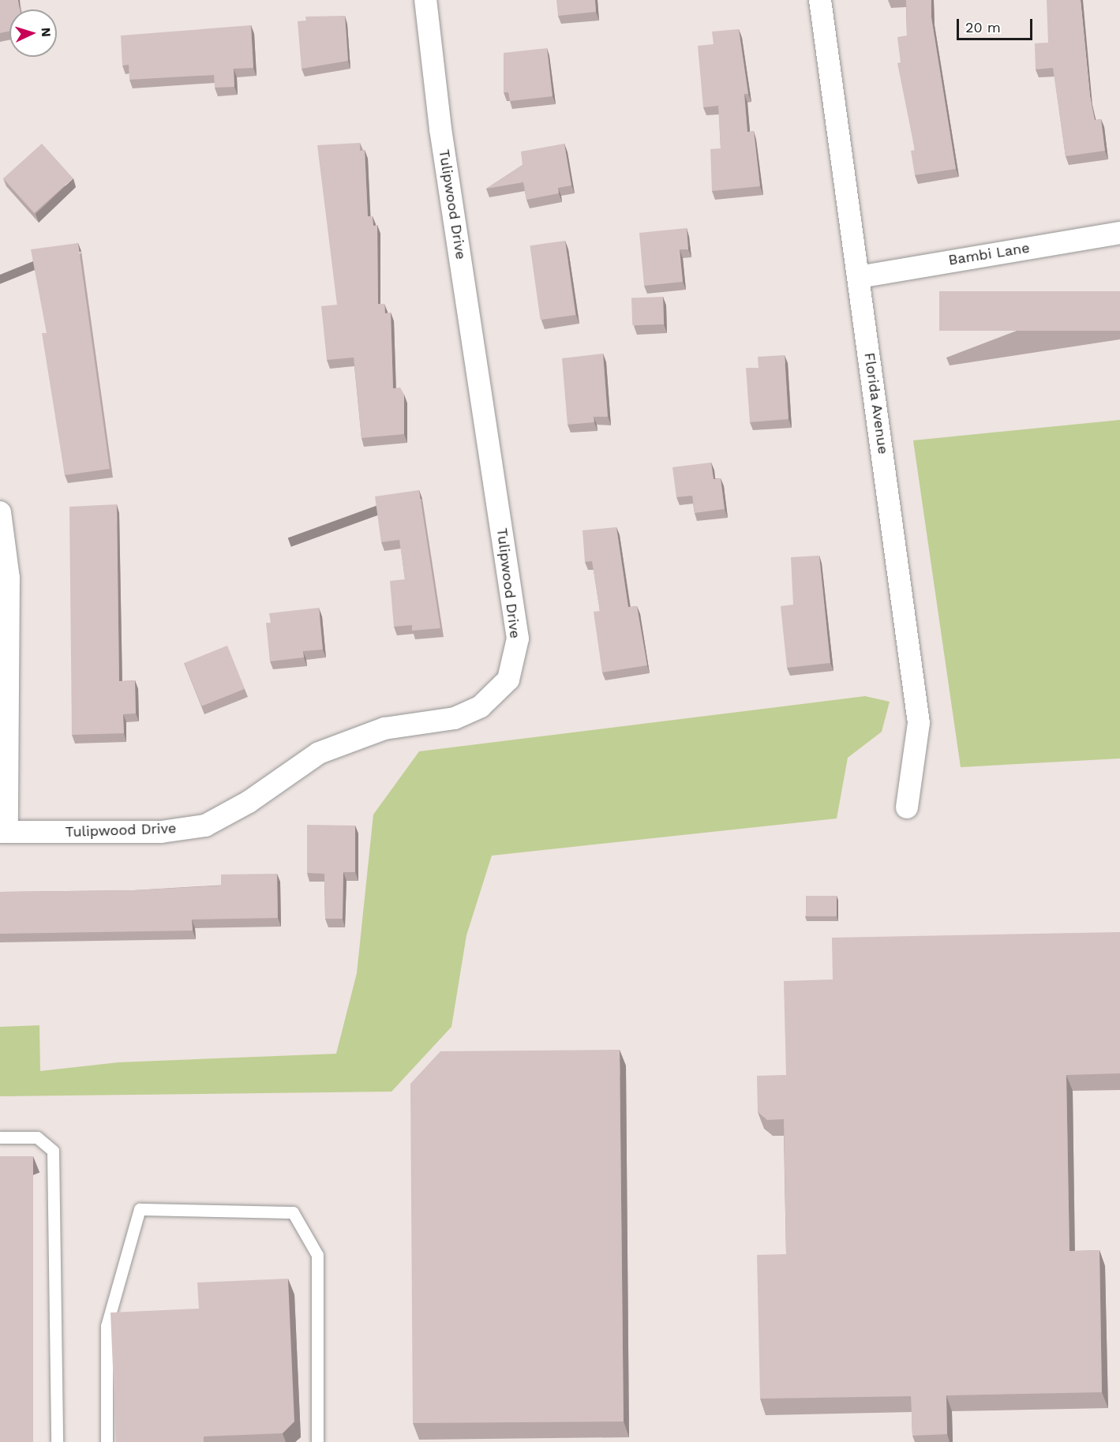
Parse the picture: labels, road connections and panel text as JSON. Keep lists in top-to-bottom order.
{
  "streets": {
    "street": ["Tulipwood Drive", "Bambi Lane", "Florida Avenue"]
  },
  "crossings": [
    ["Bambi Lane", "Florida Avenue"]
  ],
  "scale_bar": "20 m",
  "north": "right"
}
